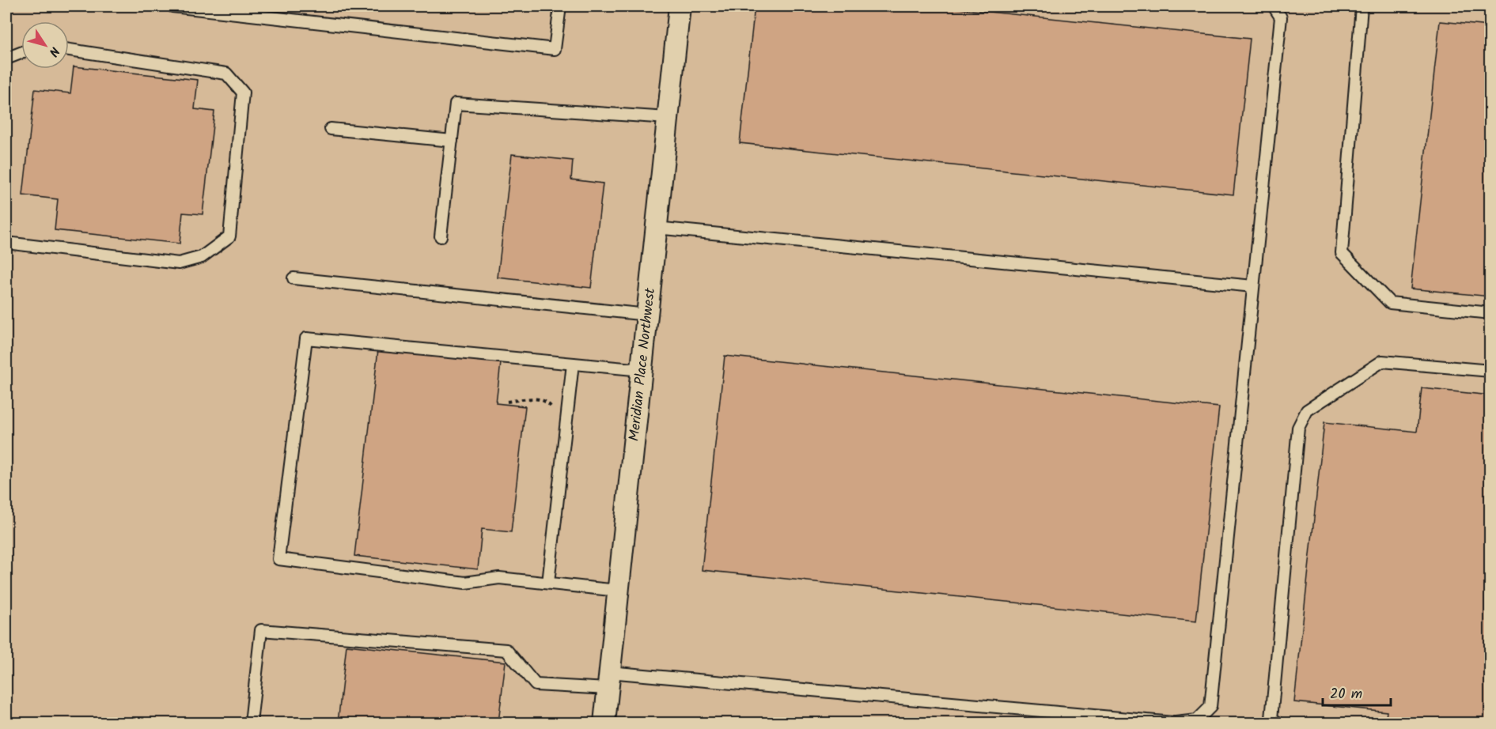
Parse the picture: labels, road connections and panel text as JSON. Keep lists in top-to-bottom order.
{
  "streets": {
    "street": ["Meridian Place Northwest"]
  },
  "scale_bar": "20 m",
  "north": "bottom right"
}
